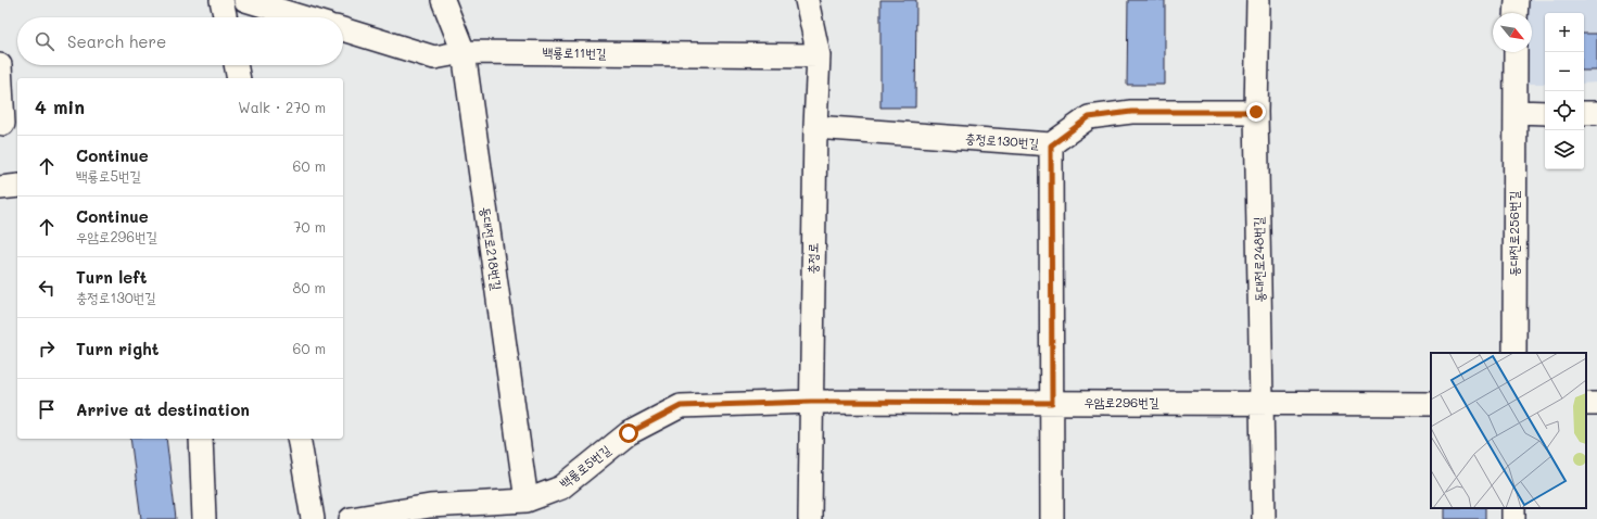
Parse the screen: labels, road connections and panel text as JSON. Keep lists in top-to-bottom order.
{
  "streets": {
    "street": [
      "백룡로11번길",
      "충정로130번길",
      "동대전로256번길",
      "동대전로218번길",
      "충정로",
      "동대전로248번길",
      "우암로296번길",
      "백룡로5번길"
    ]
  },
  "crossings": [
    ["백룡로11번길", "동대전로218번길"],
    ["백룡로11번길", "충정로"],
    ["충정로130번길", "충정로"],
    ["충정로130번길", "우암로296번길"],
    ["동대전로218번길", "백룡로5번길"],
    ["충정로", "우암로296번길"],
    ["충정로", "백룡로5번길"],
    ["동대전로248번길", "우암로296번길"],
    ["우암로296번길", "백룡로5번길"]
  ],
  "north": "bottom right",
  "page": {
    "map_buttons": ["+", "−"],
    "search": "Search here",
    "heading": ["4 min", "Walk · 270 m"],
    "list": [
      ["Continue", "백룡로5번길", "60 m"],
      ["Continue", "우암로296번길", "70 m"],
      ["Turn left", "충정로130번길", "80 m"],
      ["Turn right", "60 m"],
      "Arrive at destination"
    ]
  }
}
